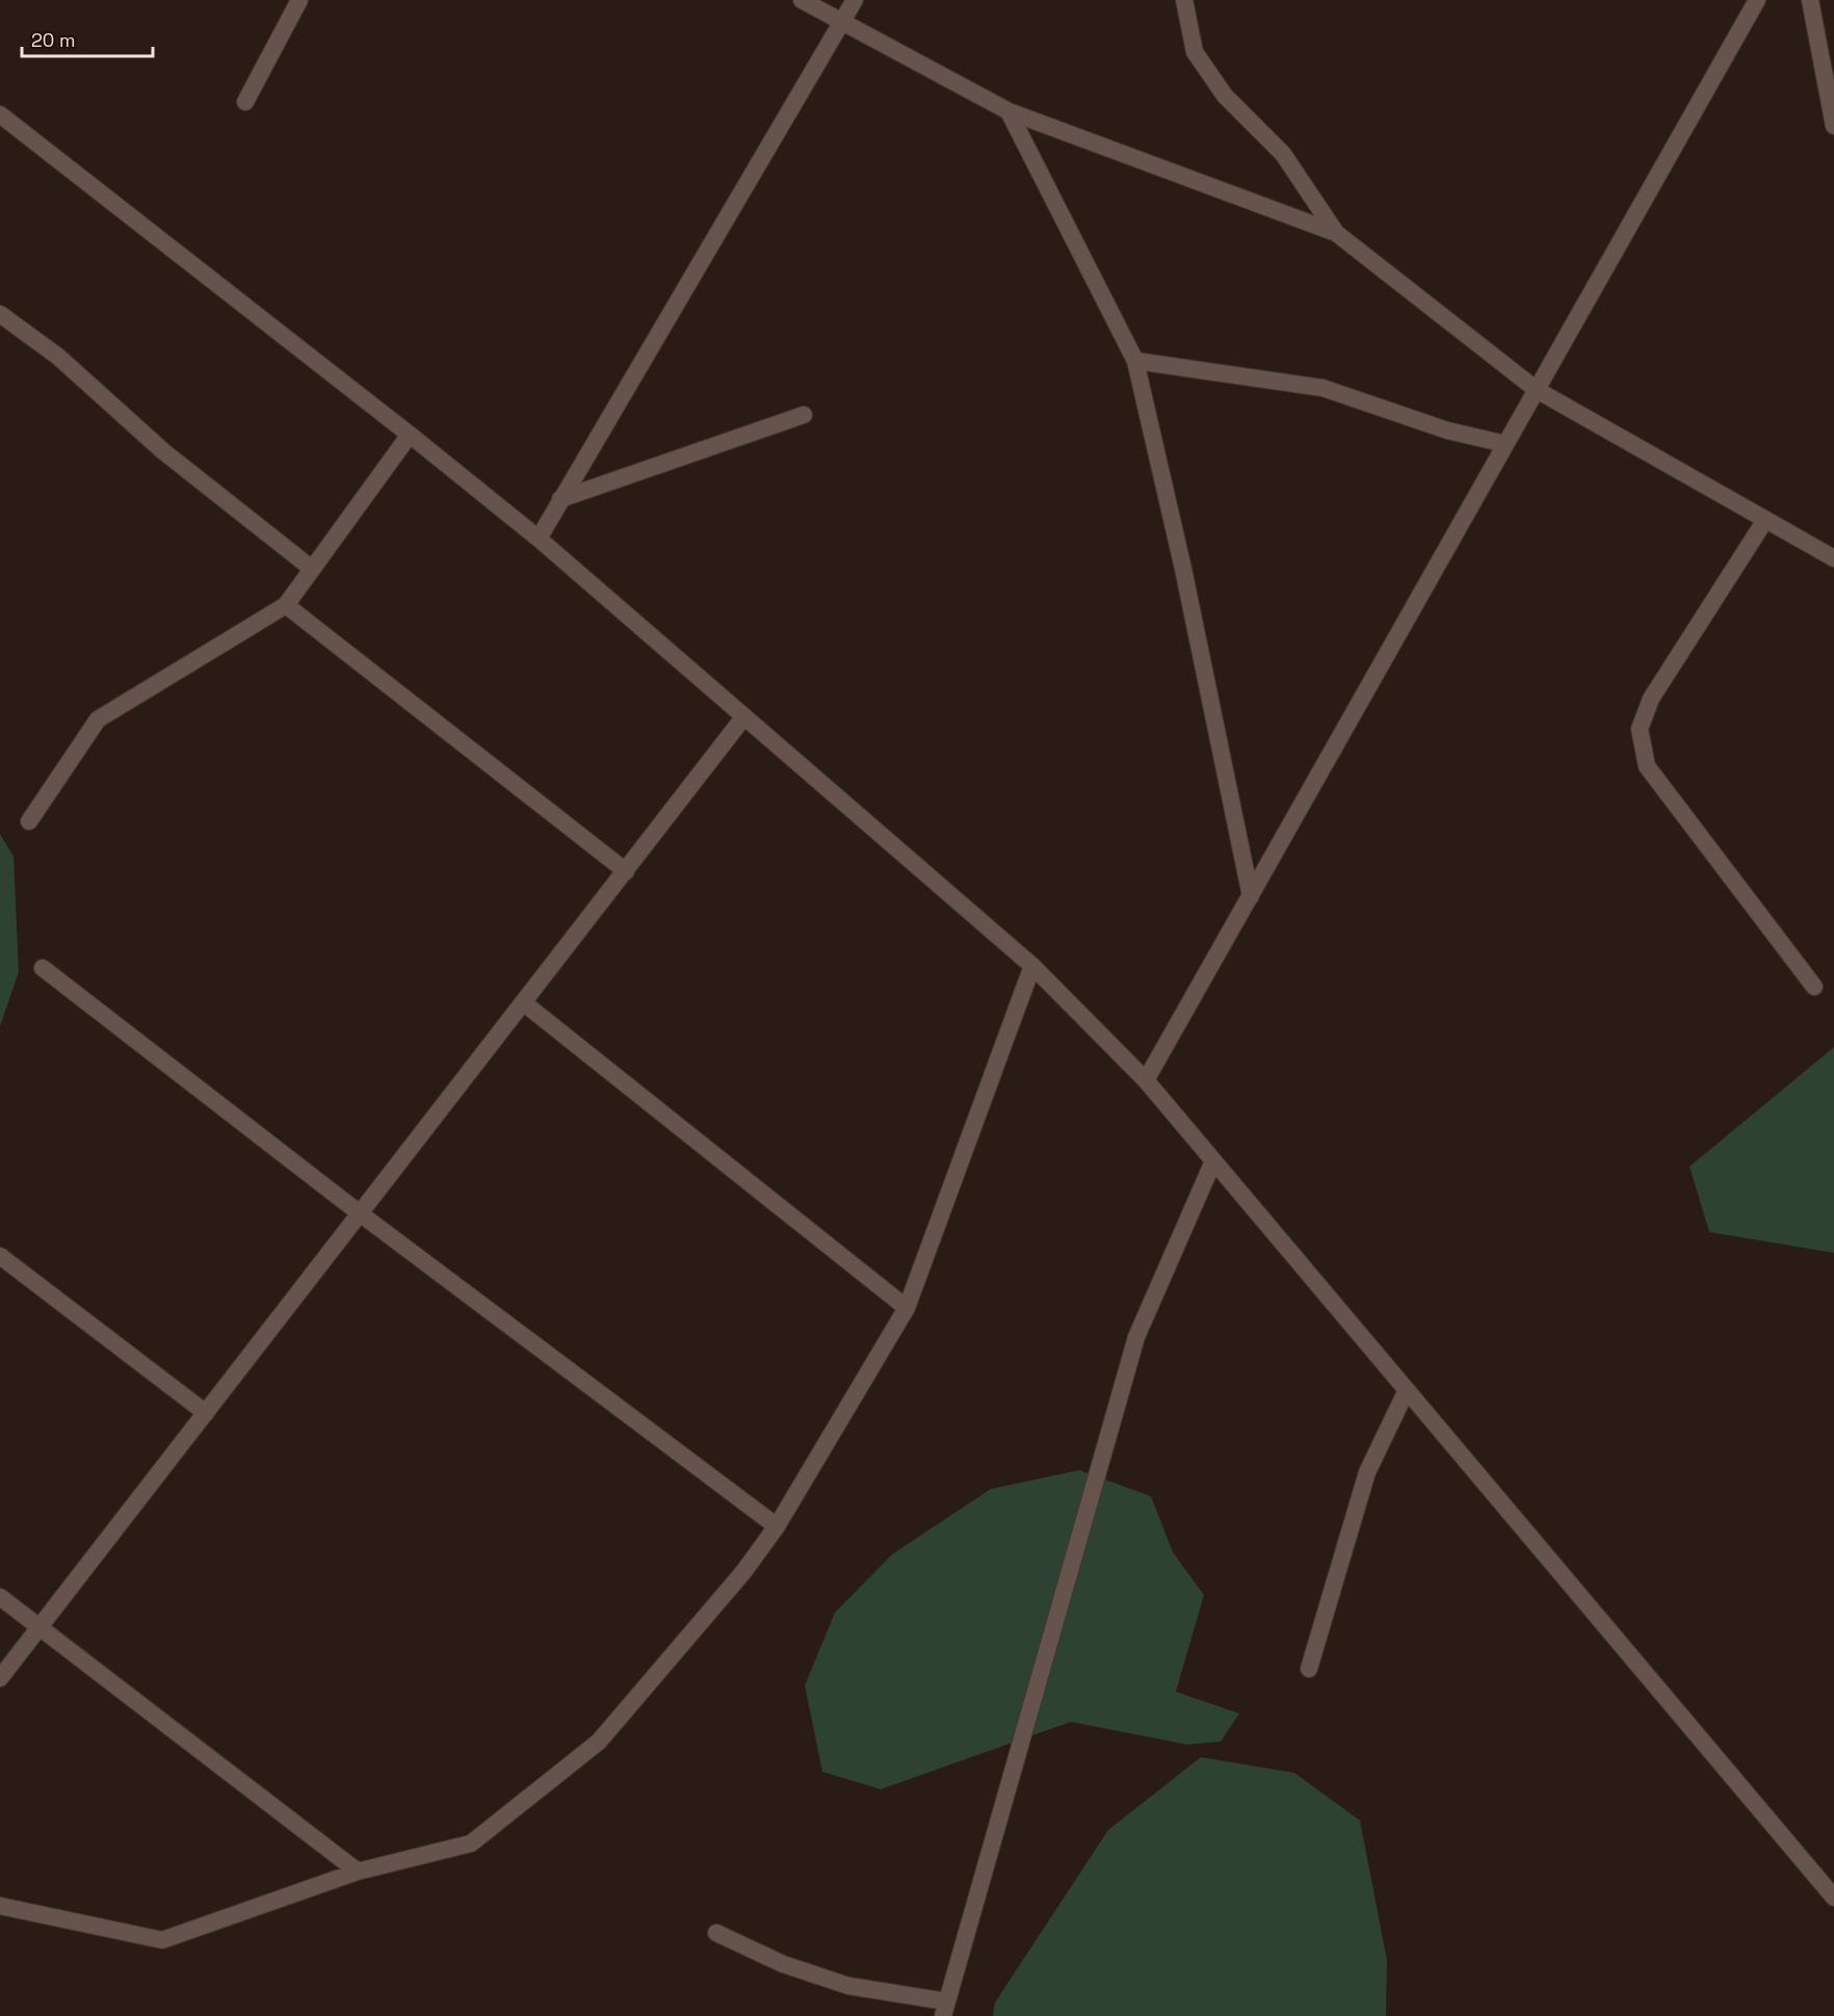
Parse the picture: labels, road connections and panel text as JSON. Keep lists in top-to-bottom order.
{
  "scale_bar": "20 m"
}
